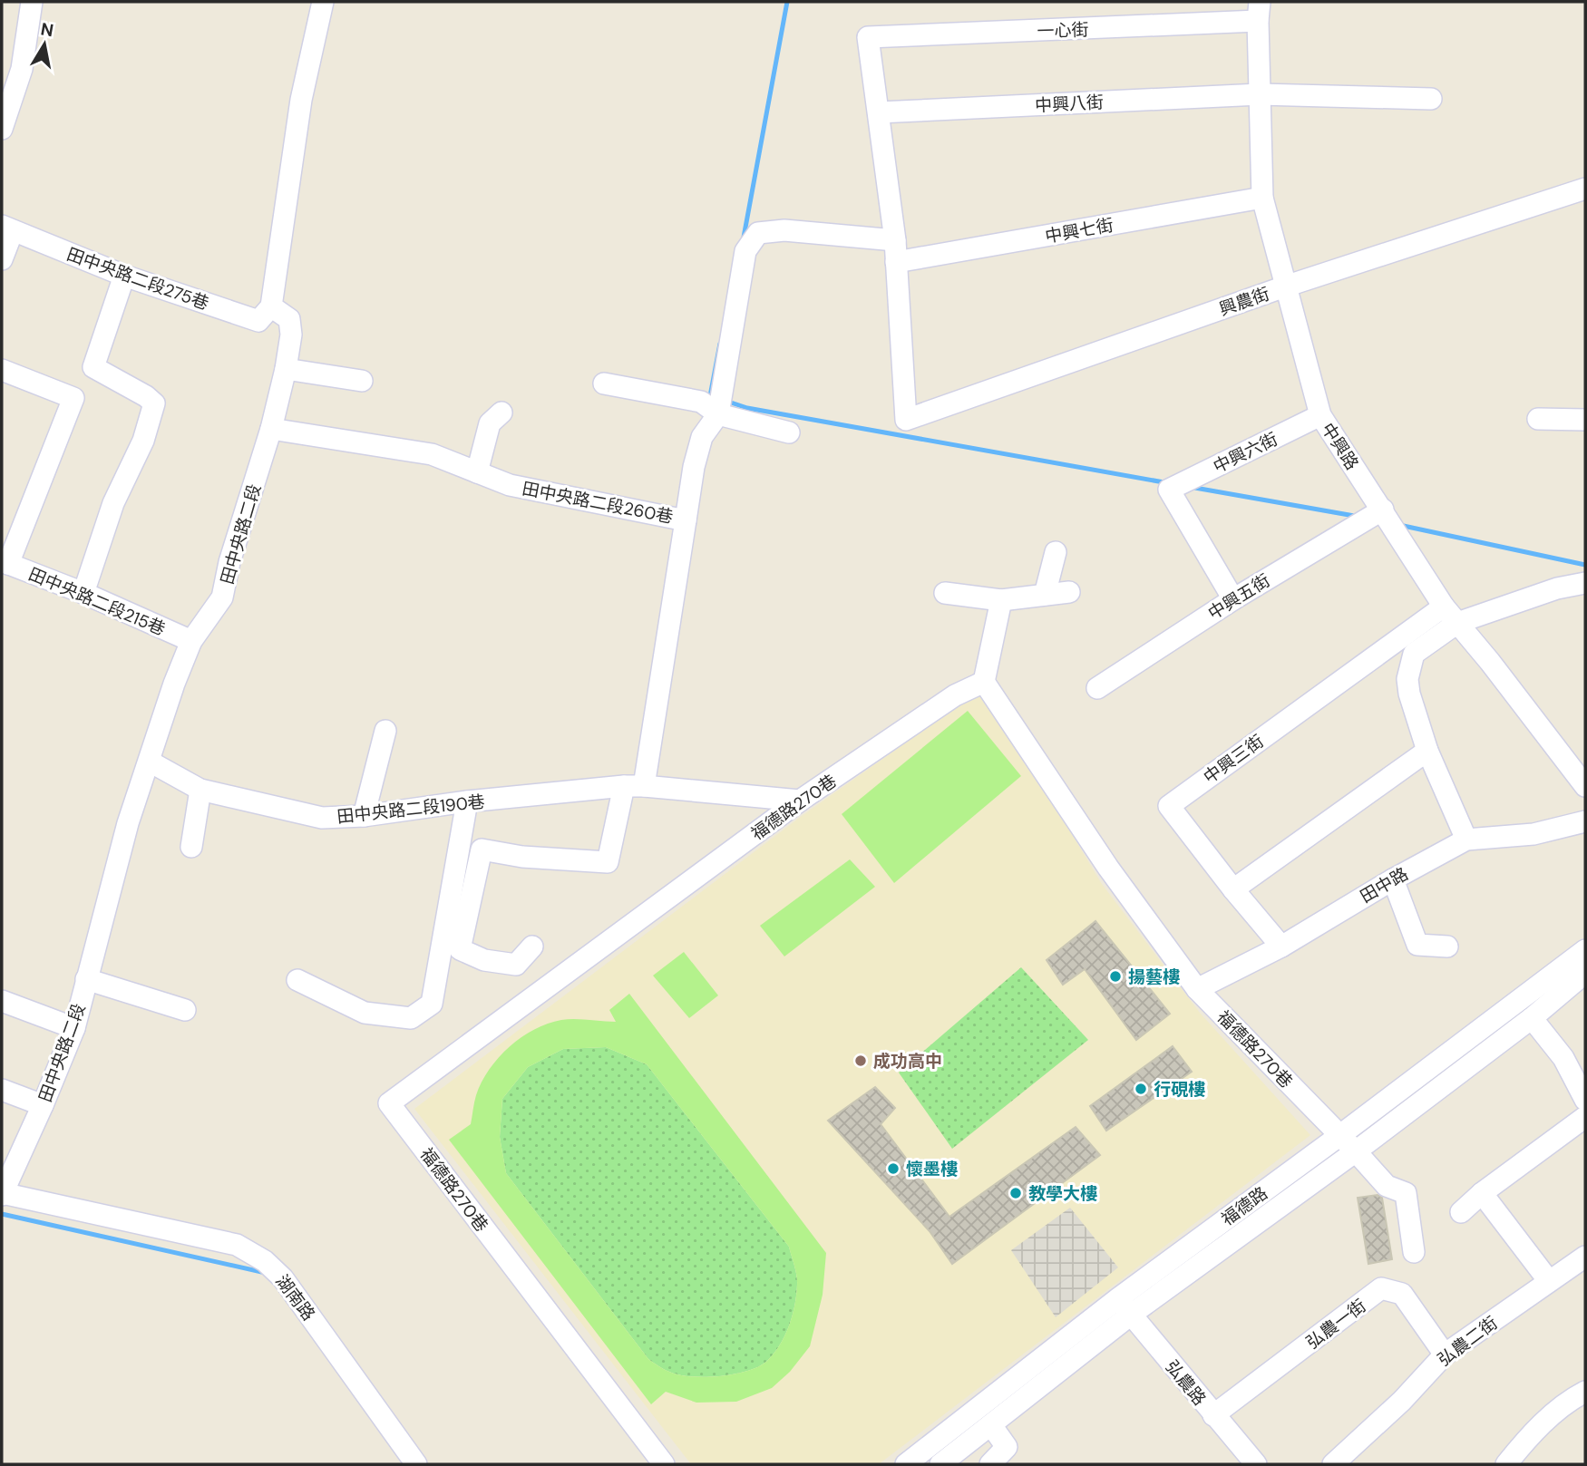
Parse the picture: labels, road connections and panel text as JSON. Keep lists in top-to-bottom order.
{
  "streets": {
    "street": [
      "一心街",
      "中興八街",
      "中興七街",
      "田中央路二段275巷",
      "興農街",
      "中興路",
      "中興六街",
      "田中央路二段260巷",
      "田中央路二段",
      "中興五街",
      "田中央路二段215巷",
      "中興三街",
      "福德路270巷",
      "田中央路二段190巷",
      "田中路",
      "福德路",
      "湖南路",
      "弘農一街",
      "弘農二街",
      "弘農路"
    ]
  },
  "crossings": [
    ["一心街", "中興八街"],
    ["一心街", "中興路"],
    ["中興八街", "中興路"],
    ["中興七街", "興農街"],
    ["中興七街", "中興路"],
    ["田中央路二段275巷", "田中央路二段"],
    ["興農街", "中興路"],
    ["中興路", "中興六街"],
    ["中興路", "中興五街"],
    ["中興路", "中興三街"],
    ["中興六街", "中興五街"],
    ["田中央路二段260巷", "田中央路二段"],
    ["田中央路二段", "田中央路二段215巷"],
    ["田中央路二段", "田中央路二段190巷"],
    ["田中央路二段", "湖南路"],
    ["中興三街", "田中路"],
    ["福德路270巷", "田中央路二段190巷"],
    ["福德路270巷", "田中路"],
    ["福德路270巷", "福德路"],
    ["福德路", "弘農路"],
    ["弘農一街", "弘農二街"],
    ["弘農一街", "弘農路"]
  ],
  "places": [
    "揚藝樓",
    "成功高中",
    "行硯樓",
    "懷墨樓",
    "教學大樓"
  ],
  "north": "top"
}
